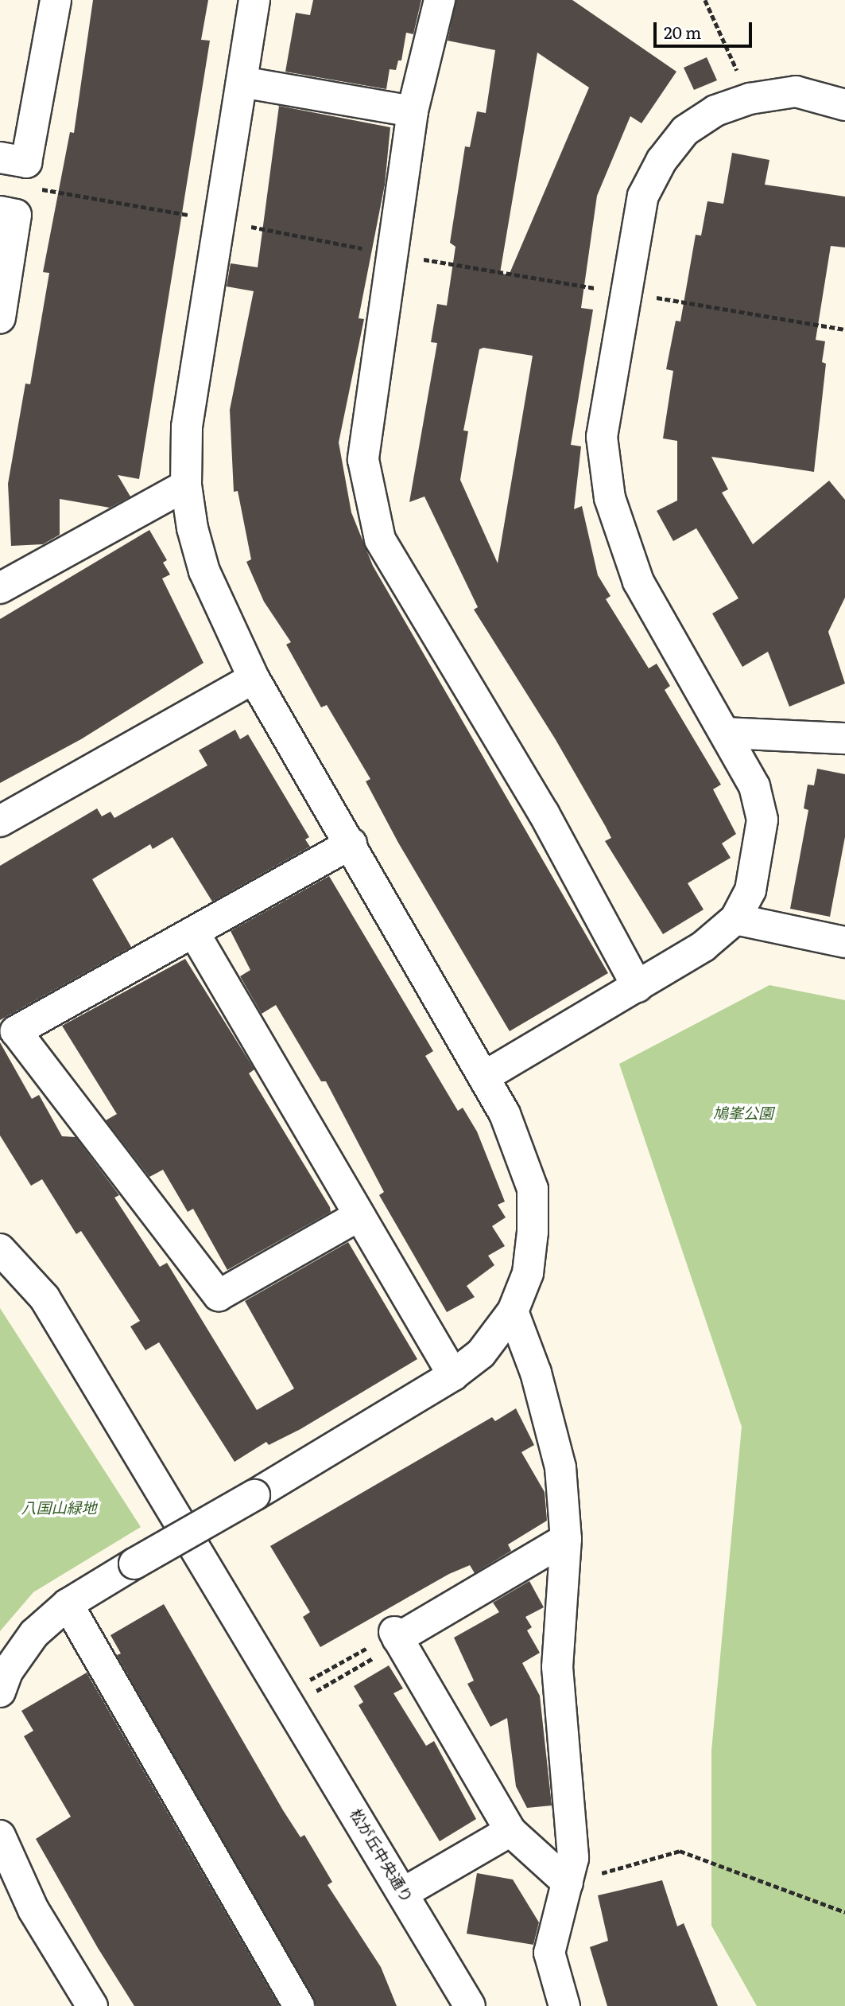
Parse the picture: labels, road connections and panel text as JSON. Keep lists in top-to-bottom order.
{
  "streets": {
    "street": ["松が丘中央通り"]
  },
  "parks": ["鳩峯公園", "八国山緑地"],
  "scale_bar": "20 m"
}
